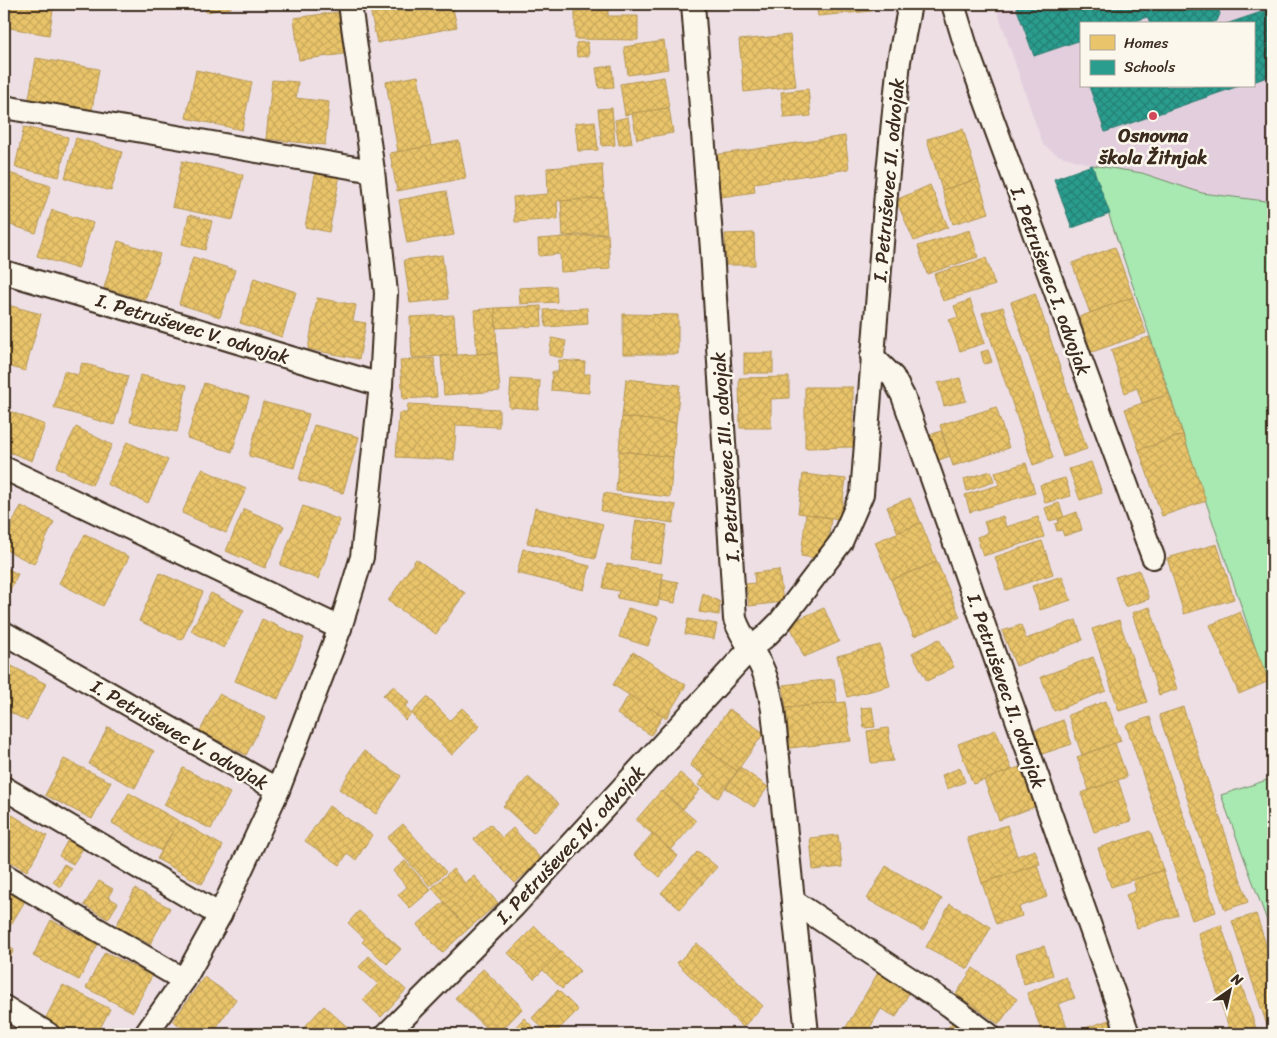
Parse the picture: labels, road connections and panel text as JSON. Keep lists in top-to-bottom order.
{
  "streets": {
    "street": [
      "I. Petruševec II. odvojak",
      "I. Petruševec I. odvojak",
      "I. Petruševec V. odvojak",
      "I. Petruševec III. odvojak",
      "I. Petruševec IV. odvojak"
    ]
  },
  "crossings": [
    ["I. Petruševec II. odvojak", "I. Petruševec III. odvojak"],
    ["I. Petruševec II. odvojak", "I. Petruševec IV. odvojak"],
    ["I. Petruševec III. odvojak", "I. Petruševec IV. odvojak"]
  ],
  "places": ["Osnovna škola Žitnjak"],
  "legend": ["Homes", "Schools"],
  "north": "top right"
}
